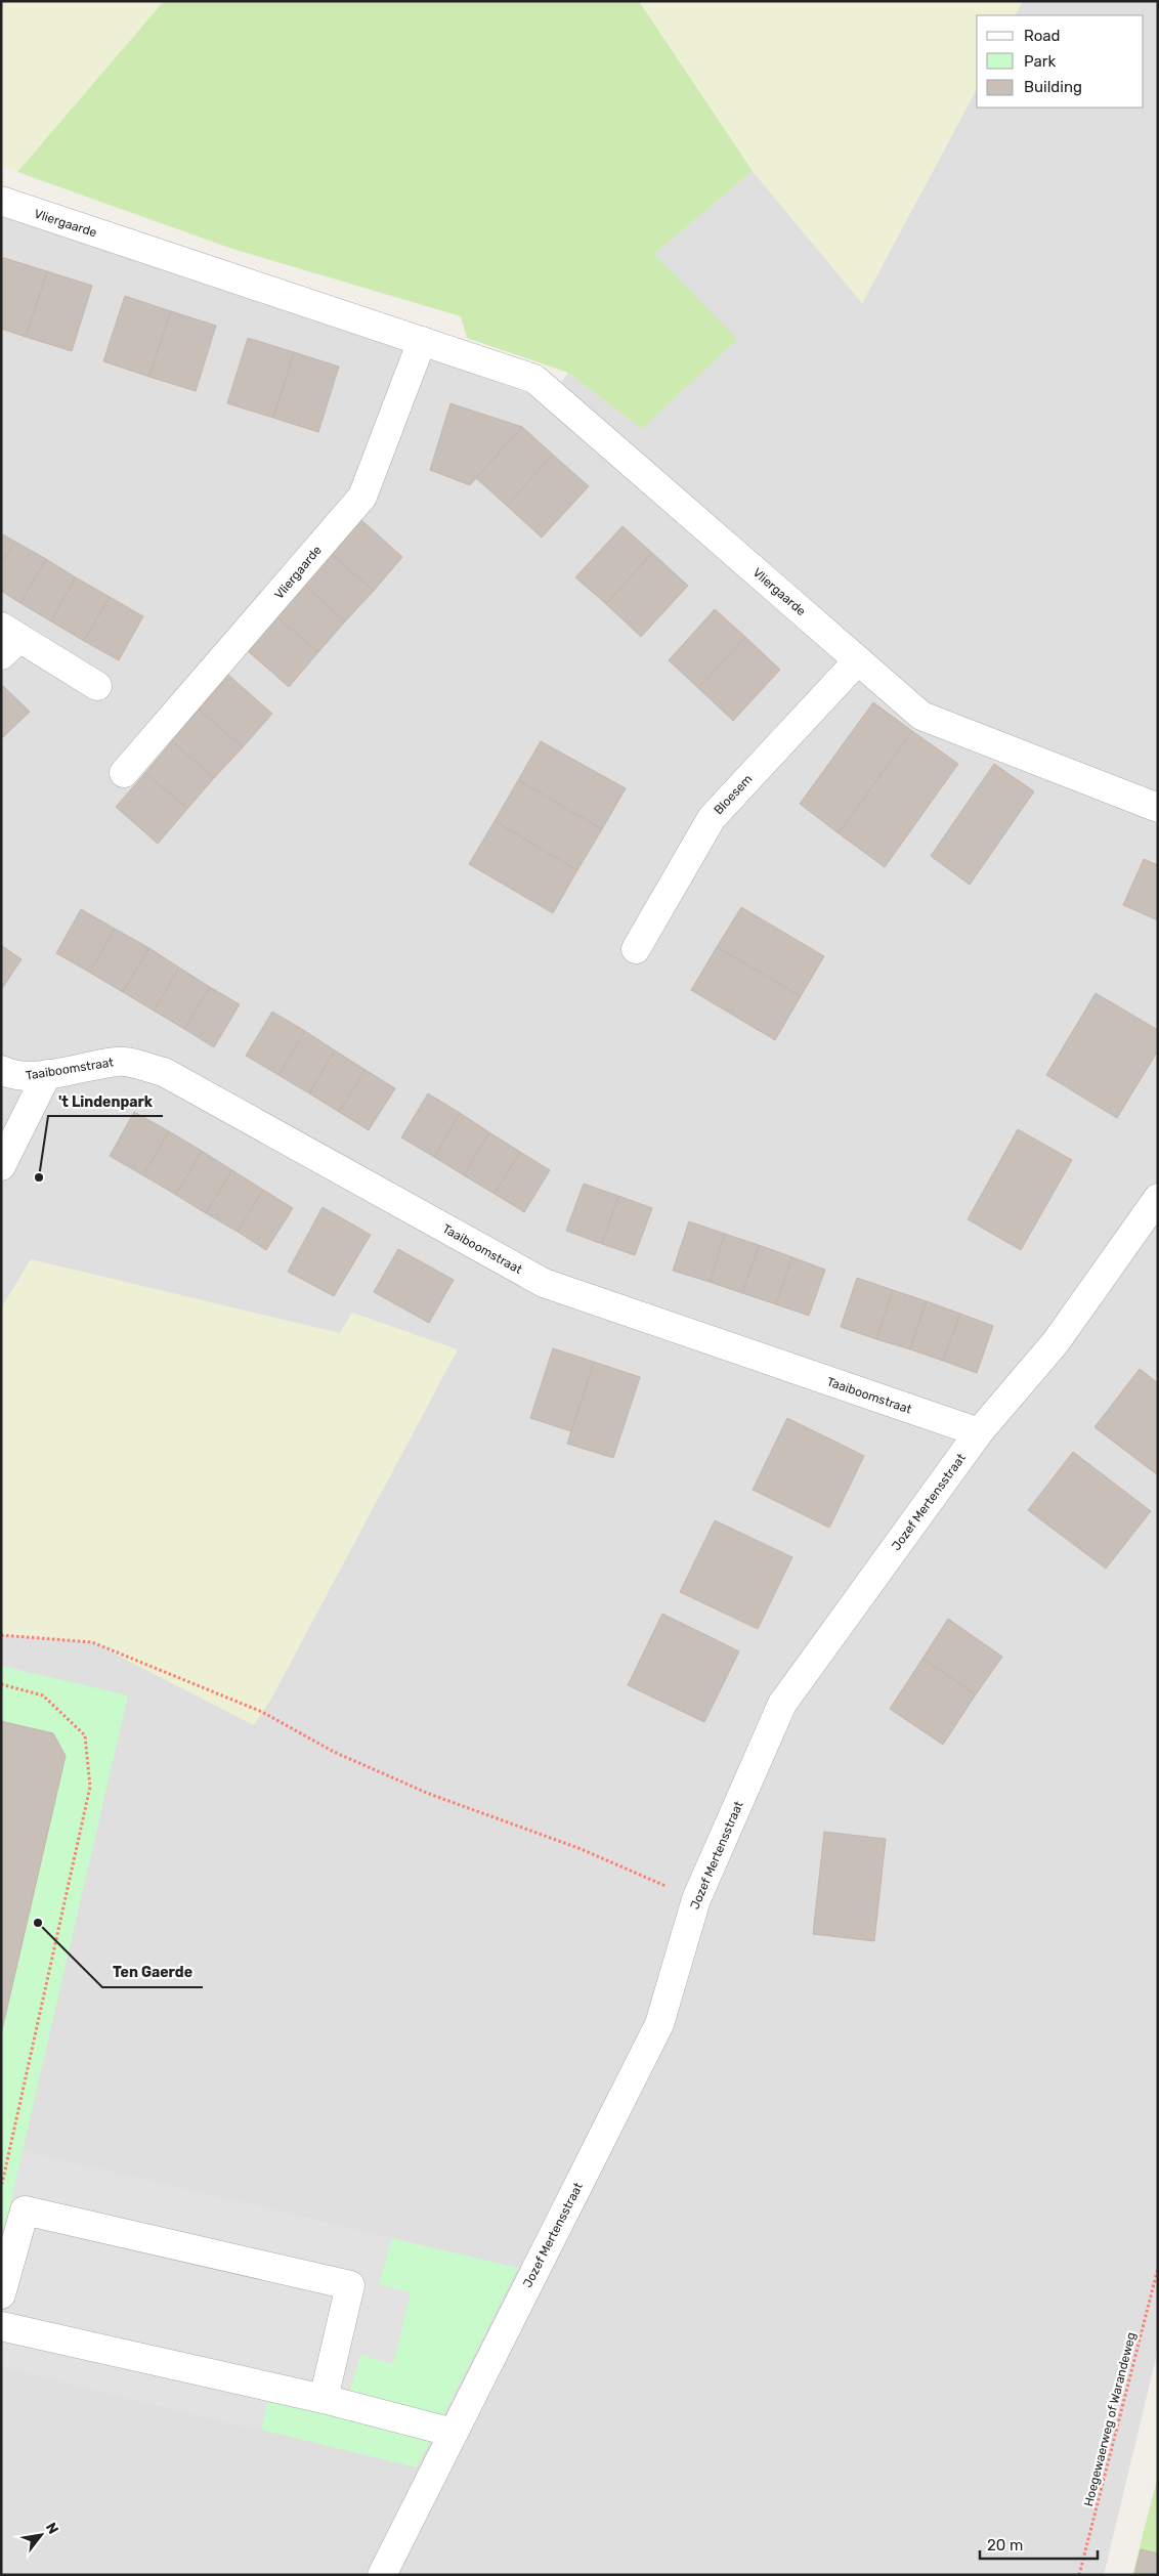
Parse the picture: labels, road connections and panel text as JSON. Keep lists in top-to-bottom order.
{
  "streets": {
    "street": [
      "Vliergaarde",
      "Bloesem",
      "Taaiboomstraat",
      "Jozef Mertensstraat"
    ],
    "path": ["Hoegewaerweg of Warandeweg"]
  },
  "crossings": [
    ["Vliergaarde", "Bloesem"],
    ["Taaiboomstraat", "Jozef Mertensstraat"]
  ],
  "places": ["'t Lindenpark", "Ten Gaerde"],
  "legend": ["Road", "Park", "Building"],
  "scale_bar": "20 m",
  "north": "top right"
}
